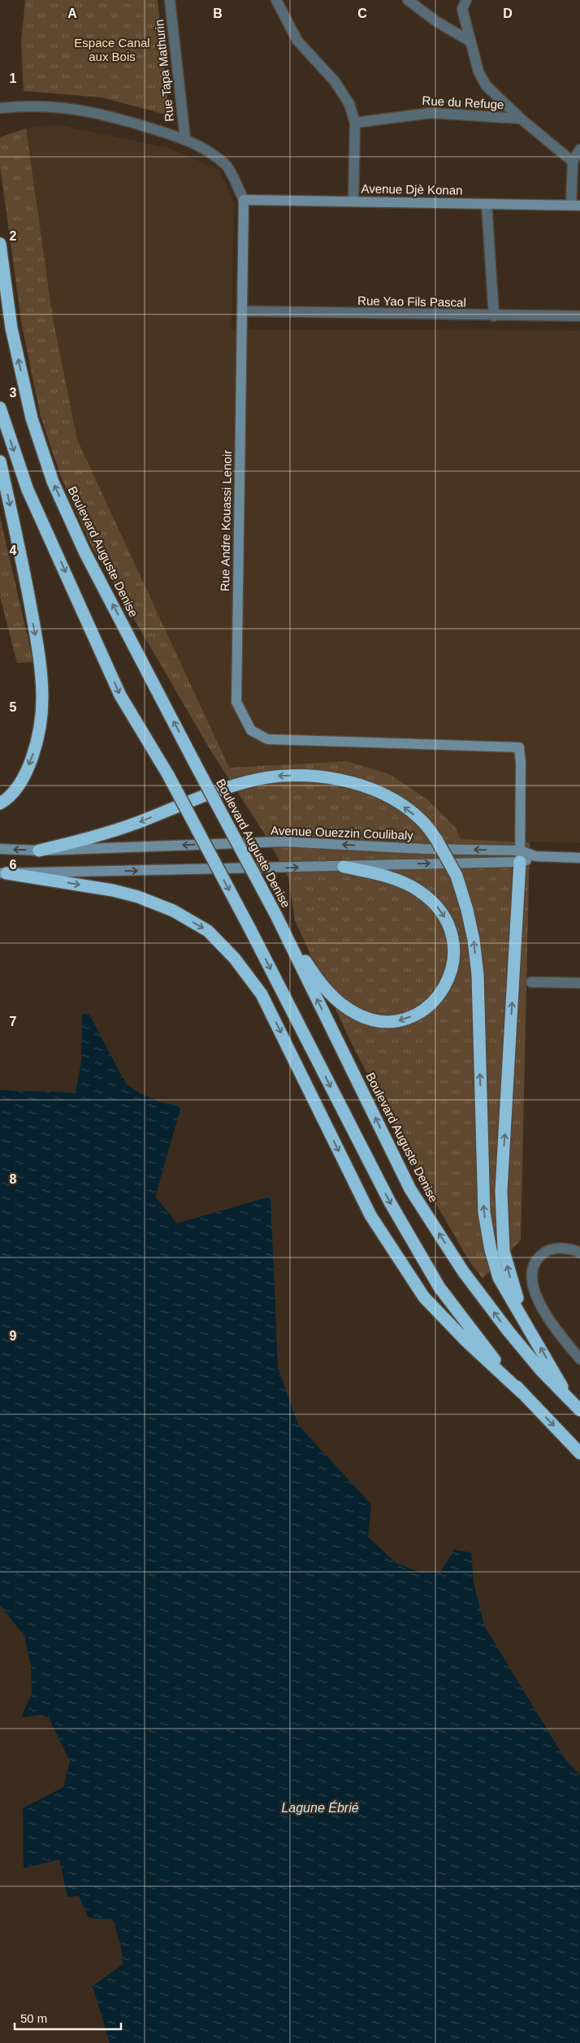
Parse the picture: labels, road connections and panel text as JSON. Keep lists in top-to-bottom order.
{
  "streets": {
    "highway": ["Boulevard Auguste Denise"],
    "street": [
      "Rue Tapa Mathurin",
      "Rue du Refuge",
      "Avenue Djè Konan",
      "Rue Yao Fils Pascal",
      "Rue Andre Kouassi Lenoir",
      "Avenue Ouezzin Coulibaly"
    ]
  },
  "crossings": [
    ["Rue Tapa Mathurin", "Rue Andre Kouassi Lenoir"],
    ["Avenue Djè Konan", "Rue Andre Kouassi Lenoir"],
    ["Rue Yao Fils Pascal", "Rue Andre Kouassi Lenoir"],
    ["Rue Andre Kouassi Lenoir", "Avenue Ouezzin Coulibaly"]
  ],
  "water": ["Lagune Ébrié"],
  "parks": ["Espace Canal aux Bois"],
  "scale_bar": "50 m",
  "grid": {
    "columns": [
      "A",
      "B",
      "C",
      "D"
    ],
    "rows": [
      "1",
      "2",
      "3",
      "4",
      "5",
      "6",
      "7",
      "8",
      "9"
    ]
  }
}
